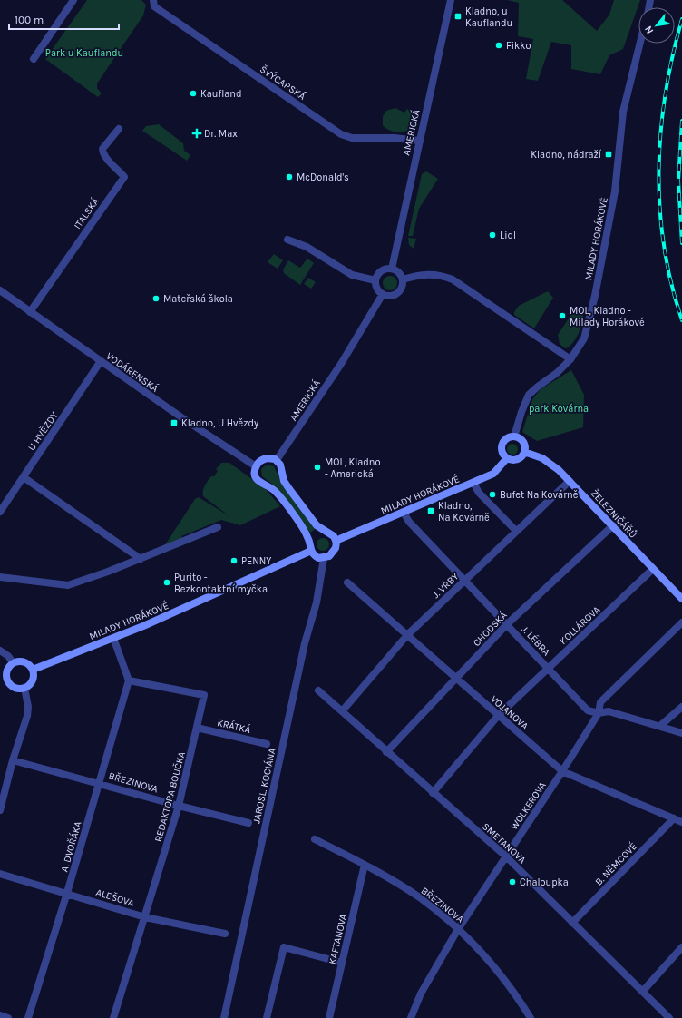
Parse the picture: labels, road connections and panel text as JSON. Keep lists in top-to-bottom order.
{
  "streets": {
    "main road": ["MILADY HORÁKOVÉ", "ŽELEZNIČÁŘŮ"],
    "street": [
      "ŠVÝCARSKÁ",
      "AMERICKÁ",
      "ITALSKÁ",
      "VODÁRENSKÁ",
      "U HVĚZDY",
      "J. VRBY",
      "KOLLÁROVA",
      "CHODSKÁ",
      "J. LÉBRA",
      "VOJANOVA",
      "KRÁTKÁ",
      "BŘEZINOVA",
      "JAROSL. KOCIÁNA",
      "REDAKTORA BOUČKA",
      "WOLKEROVA",
      "SMETANOVA",
      "A. DVOŘÁKA",
      "B. NĚMCOVÉ",
      "ALEŠOVA",
      "KAFTANOVA"
    ]
  },
  "crossings": [
    ["ŠVÝCARSKÁ", "AMERICKÁ"],
    ["ITALSKÁ", "VODÁRENSKÁ"],
    ["MILADY HORÁKOVÉ", "ŽELEZNIČÁŘŮ"],
    ["MILADY HORÁKOVÉ", "J. LÉBRA"],
    ["VODÁRENSKÁ", "U HVĚZDY"],
    ["ŽELEZNIČÁŘŮ", "J. VRBY"],
    ["ŽELEZNIČÁŘŮ", "KOLLÁROVA"],
    ["ŽELEZNIČÁŘŮ", "CHODSKÁ"],
    ["J. VRBY", "J. LÉBRA"],
    ["J. VRBY", "VOJANOVA"],
    ["J. VRBY", "SMETANOVA"],
    ["KOLLÁROVA", "J. LÉBRA"],
    ["KOLLÁROVA", "VOJANOVA"],
    ["KOLLÁROVA", "SMETANOVA"],
    ["CHODSKÁ", "J. LÉBRA"],
    ["CHODSKÁ", "VOJANOVA"],
    ["CHODSKÁ", "SMETANOVA"],
    ["J. LÉBRA", "WOLKEROVA"],
    ["VOJANOVA", "WOLKEROVA"],
    ["VOJANOVA", "B. NĚMCOVÉ"],
    ["KRÁTKÁ", "REDAKTORA BOUČKA"],
    ["BŘEZINOVA", "REDAKTORA BOUČKA"],
    ["BŘEZINOVA", "WOLKEROVA"],
    ["BŘEZINOVA", "A. DVOŘÁKA"],
    ["BŘEZINOVA", "KAFTANOVA"],
    ["REDAKTORA BOUČKA", "A. DVOŘÁKA"],
    ["REDAKTORA BOUČKA", "ALEŠOVA"],
    ["WOLKEROVA", "SMETANOVA"],
    ["SMETANOVA", "B. NĚMCOVÉ"],
    ["A. DVOŘÁKA", "ALEŠOVA"]
  ],
  "parks": ["Park u Kauflandu", "park Kovárna"],
  "places": {
    "transit": [
      "Kladno, u Kauflandu",
      "Kladno, nádraží",
      "Kladno, U Hvězdy",
      "Kladno, Na Kovárně"
    ],
    "other": [
      "Fikko",
      "Kaufland",
      "McDonald's",
      "Lidl",
      "Mateřská škola",
      "MOL, Kladno - Milady Horákové",
      "MOL, Kladno - Americká",
      "Bufet Na Kovárně",
      "PENNY",
      "Purito - Bezkontaktní myčka",
      "Chaloupka"
    ],
    "health": ["Dr. Max"]
  },
  "scale_bar": "100 m",
  "north": "bottom left"
}
